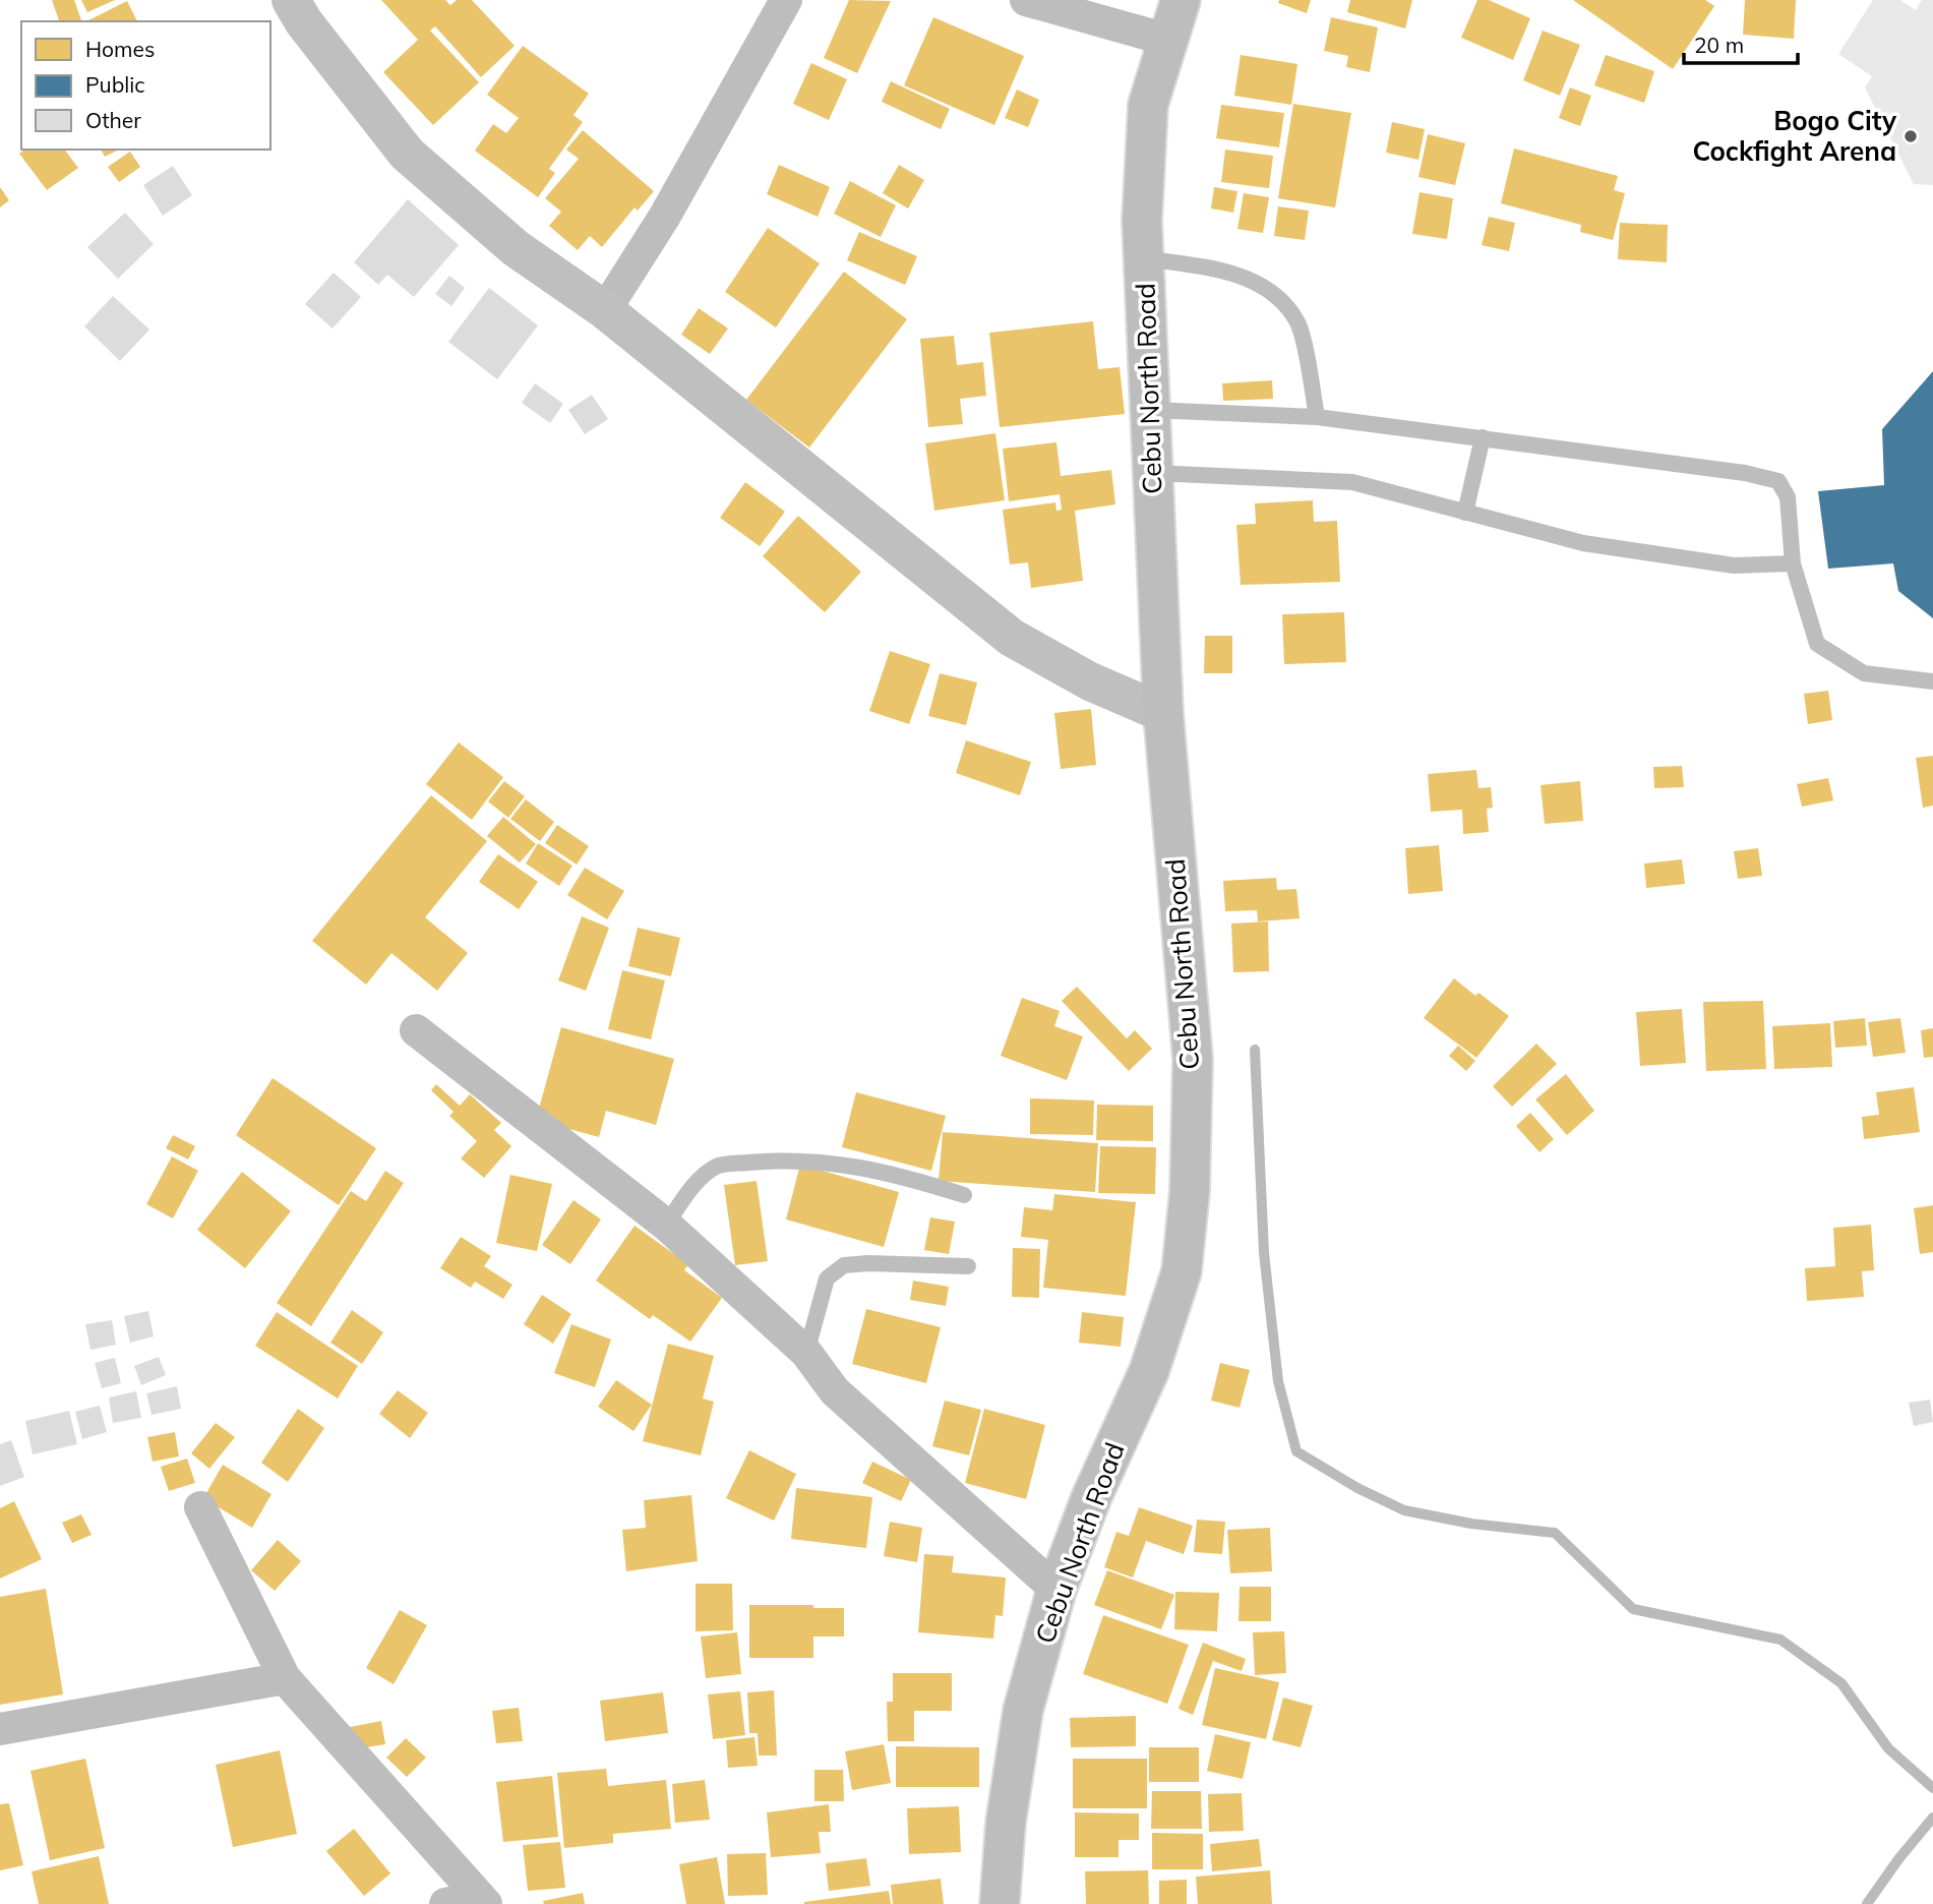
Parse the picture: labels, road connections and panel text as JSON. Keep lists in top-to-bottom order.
{
  "streets": {
    "highway": ["Cebu North Road"]
  },
  "places": ["Bogo City Cockfight Arena"],
  "legend": ["Homes", "Public", "Other"],
  "scale_bar": "20 m"
}
